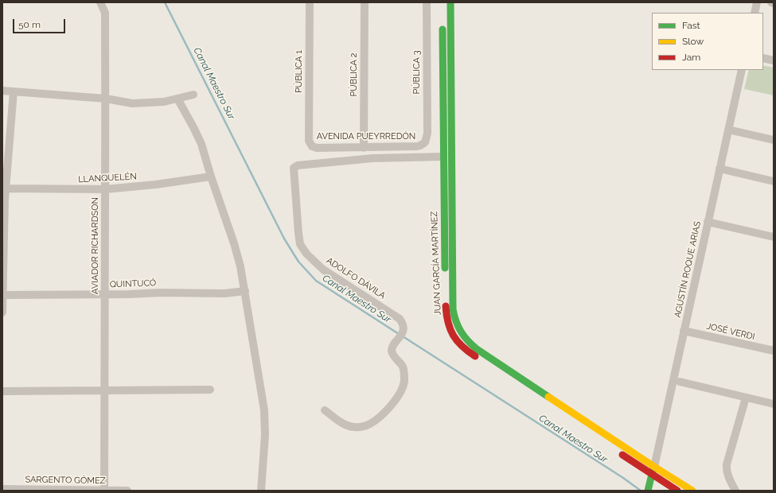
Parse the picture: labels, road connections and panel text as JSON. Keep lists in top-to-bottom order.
{
  "streets": {
    "main road": ["JUAN GARCÍA MARTÍNEZ", "AGUSTÍN ROQUE ARIAS"],
    "street": [
      "PÚBLICA 1",
      "PÚBLICA 3",
      "PÚBLICA 2",
      "AVENIDA PUEYRREDÓN",
      "LLANQUELÉN",
      "AVIADOR RICHARDSON",
      "ADOLFO DÁVILA",
      "QUINTUCÓ",
      "JOSÉ VERDI",
      "SARGENTO GÓMEZ"
    ]
  },
  "crossings": [
    ["PÚBLICA 1", "AVENIDA PUEYRREDÓN"],
    ["PÚBLICA 3", "AVENIDA PUEYRREDÓN"],
    ["PÚBLICA 2", "AVENIDA PUEYRREDÓN"],
    ["LLANQUELÉN", "AVIADOR RICHARDSON"],
    ["AVIADOR RICHARDSON", "QUINTUCÓ"],
    ["AVIADOR RICHARDSON", "SARGENTO GÓMEZ"],
    ["JUAN GARCÍA MARTÍNEZ", "AGUSTÍN ROQUE ARIAS"],
    ["JUAN GARCÍA MARTÍNEZ", "ADOLFO DÁVILA"],
    ["AGUSTÍN ROQUE ARIAS", "JOSÉ VERDI"]
  ],
  "water": ["Canal Maestro Sur"],
  "legend": ["Fast", "Slow", "Jam"],
  "scale_bar": "50 m"
}
